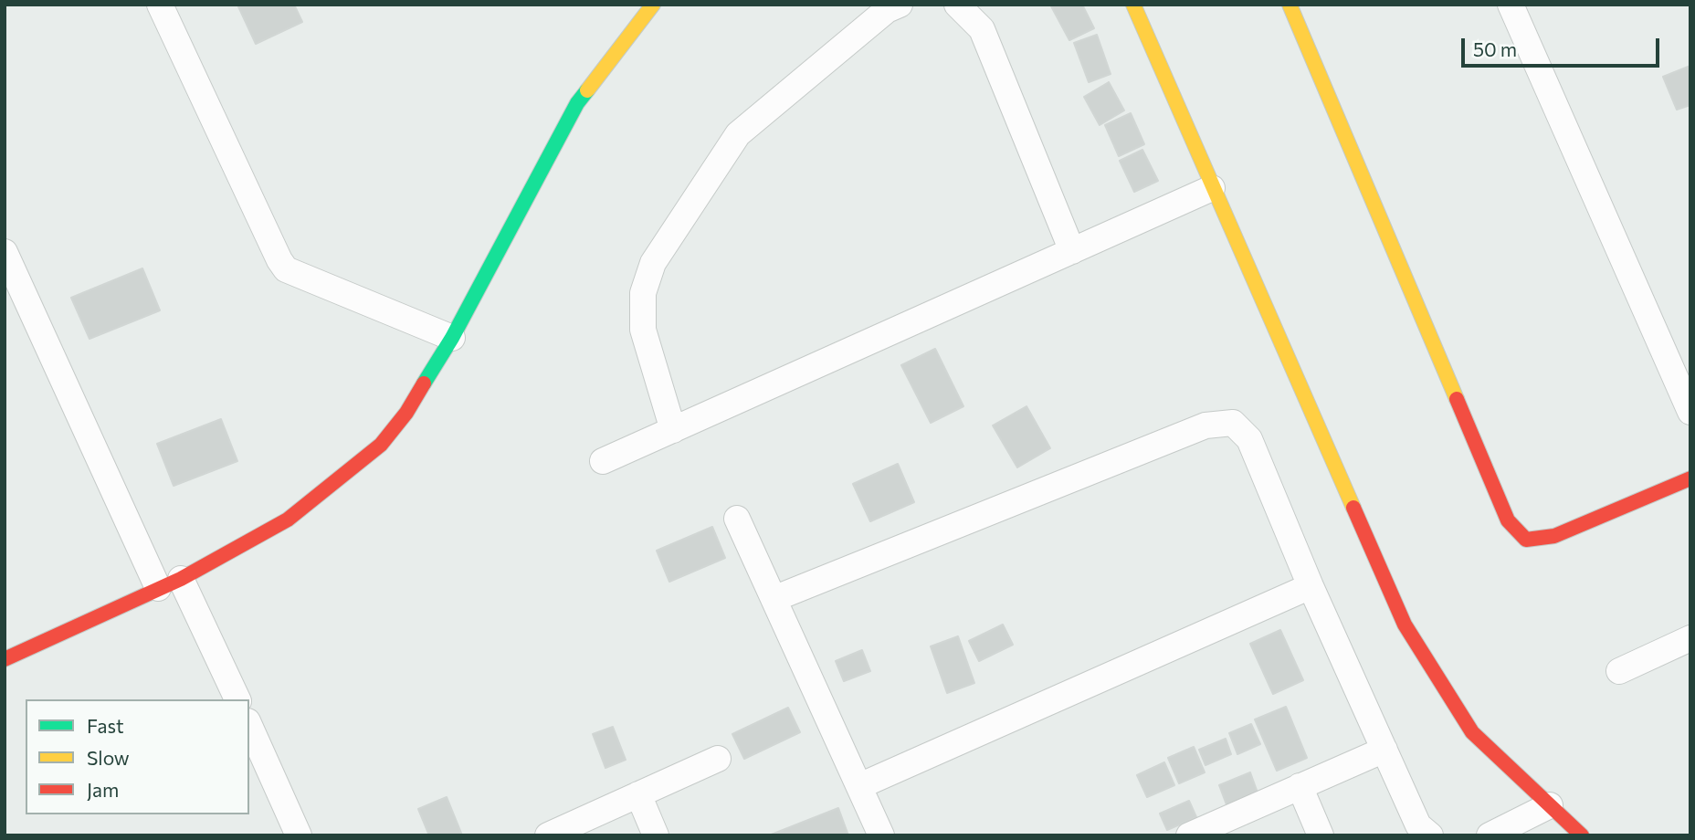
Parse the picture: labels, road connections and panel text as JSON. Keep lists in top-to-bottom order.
{
  "legend": ["Fast", "Slow", "Jam"],
  "scale_bar": "50 m"
}
